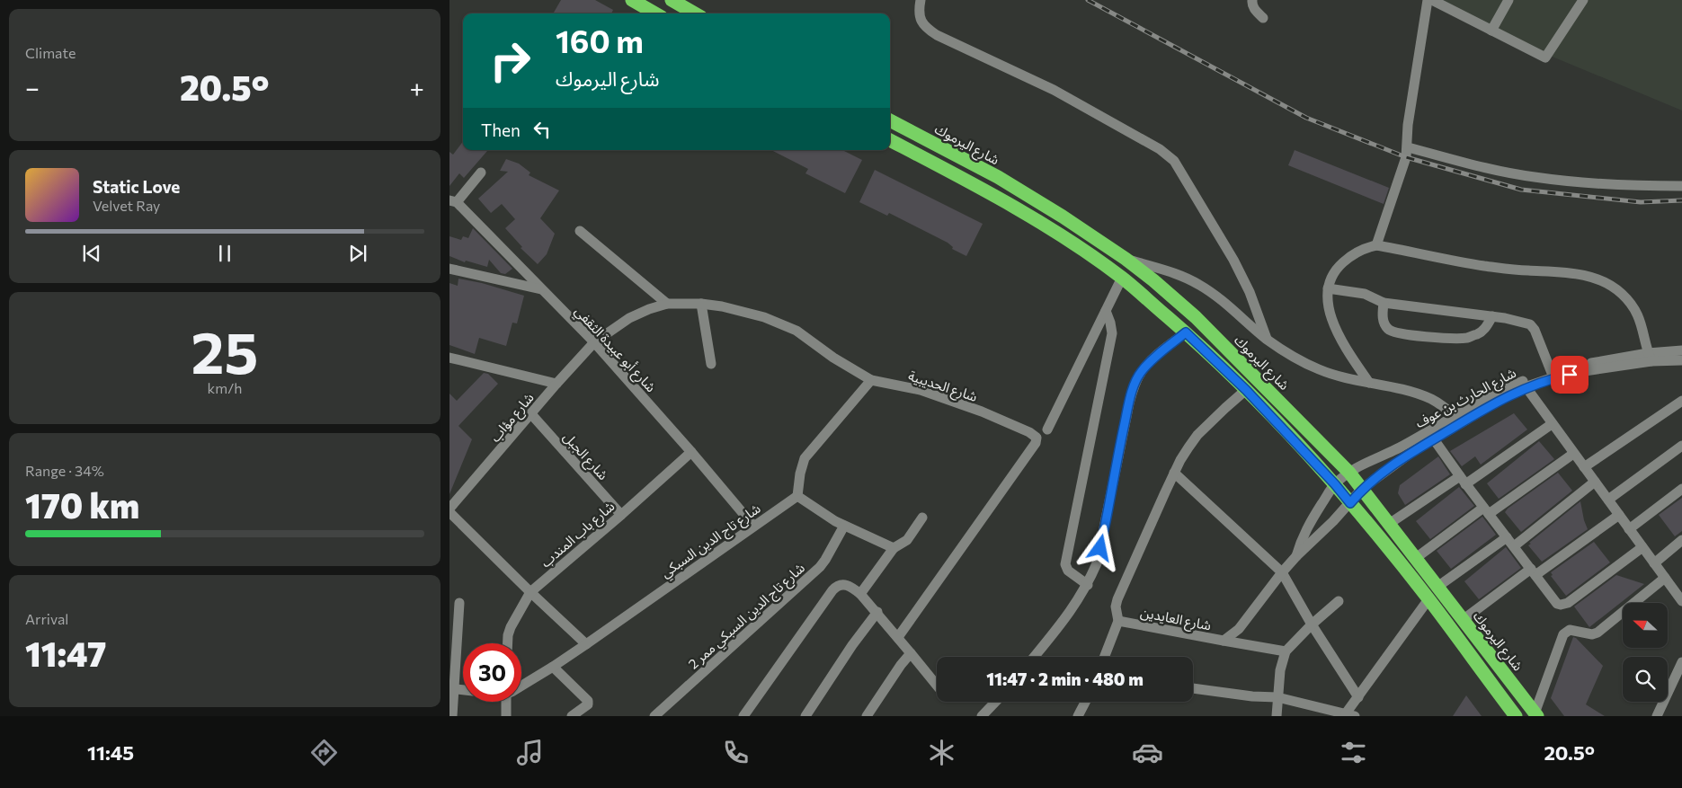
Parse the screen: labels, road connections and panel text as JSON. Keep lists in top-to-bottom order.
{
  "streets": {
    "highway": ["شارع اليرموك"],
    "street": [
      "شارع أبو عبيدة الثقفي",
      "شارع الحديبية",
      "شارع الحارث بن عوف",
      "شارع مؤاب",
      "شارع الجبل",
      "شارع باب المندب",
      "شارع تاج الدين السبكي",
      "شارع تاج الدين السبكي ممر 2",
      "شارع العايدين"
    ]
  },
  "crossings": [
    ["شارع اليرموك", "شارع الحارث بن عوف"],
    ["شارع أبو عبيدة الثقفي", "شارع الحديبية"],
    ["شارع أبو عبيدة الثقفي", "شارع مؤاب"],
    ["شارع أبو عبيدة الثقفي", "شارع باب المندب"],
    ["شارع أبو عبيدة الثقفي", "شارع تاج الدين السبكي"],
    ["شارع الحديبية", "شارع مؤاب"],
    ["شارع الحارث بن عوف", "شارع العايدين"],
    ["شارع مؤاب", "شارع الجبل"],
    ["شارع الجبل", "شارع باب المندب"]
  ],
  "north": "left",
  "page": {
    "tile": [
      "Climate",
      ["25", "km/h"],
      ["Range · 34%", "170 km"],
      ["Arrival", "11:47"]
    ],
    "turn": ["160 m", "شارع اليرموك"],
    "heat": ["−", "20.5°", "+"],
    "then": "Then",
    "song": ["Static Love", "Velvet Ray"],
    "limit": "30",
    "trip": "11:47 · 2 min · 480 m",
    "tabs": ["11:45", "20.5°"]
  }
}
